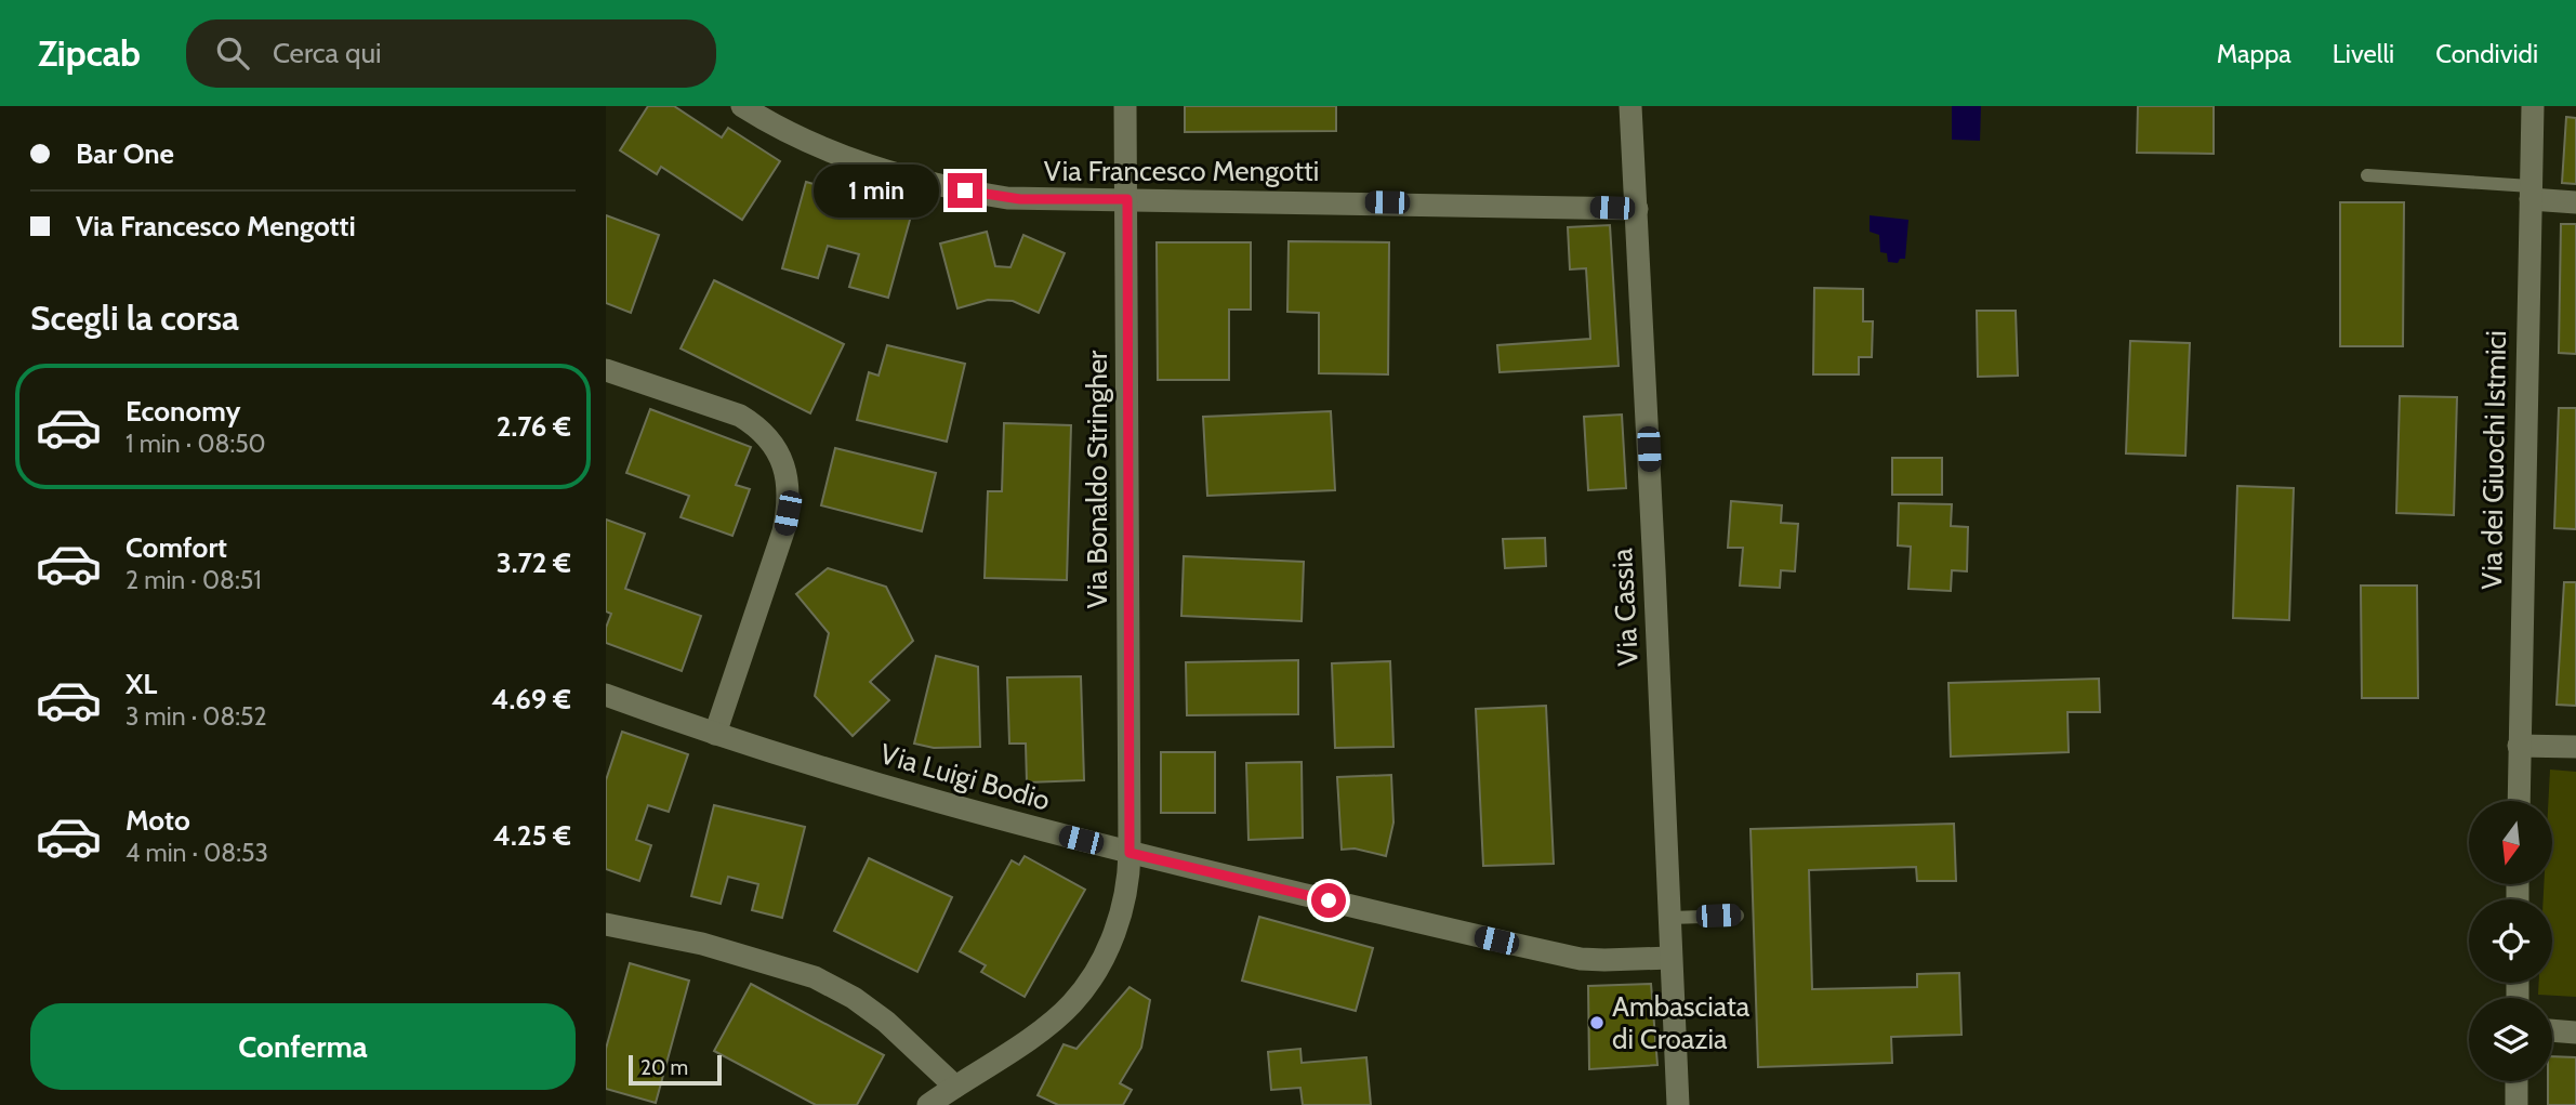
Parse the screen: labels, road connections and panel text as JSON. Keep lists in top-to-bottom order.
{
  "streets": {
    "street": [
      "Via Francesco Mengotti",
      "Via dei Giuochi Istmici",
      "Via Bonaldo Stringher",
      "Via Cassia",
      "Via Luigi Bodio"
    ]
  },
  "crossings": [
    ["Via Francesco Mengotti", "Via Bonaldo Stringher"],
    ["Via Francesco Mengotti", "Via Cassia"],
    ["Via Bonaldo Stringher", "Via Luigi Bodio"],
    ["Via Cassia", "Via Luigi Bodio"]
  ],
  "places": ["Ambasciata di Croazia"],
  "scale_bar": "20 m",
  "north": "bottom",
  "page": {
    "header": "Zipcab",
    "search": "Cerca qui",
    "nav": ["Mappa", "Livelli", "Condividi"],
    "banner": ["Bar One", "Via Francesco Mengotti"],
    "bubble": "1 min",
    "heading": "Scegli la corsa",
    "list": [
      {
        "name": "Economy",
        "note": "1 min · 08:50",
        "value": "2.76 €"
      },
      {
        "name": "Comfort",
        "note": "2 min · 08:51",
        "value": "3.72 €"
      },
      {
        "name": "XL",
        "note": "3 min · 08:52",
        "value": "4.69 €"
      },
      {
        "name": "Moto",
        "note": "4 min · 08:53",
        "value": "4.25 €"
      }
    ],
    "buttons": "Conferma",
    "scale": "20 m"
  }
}
